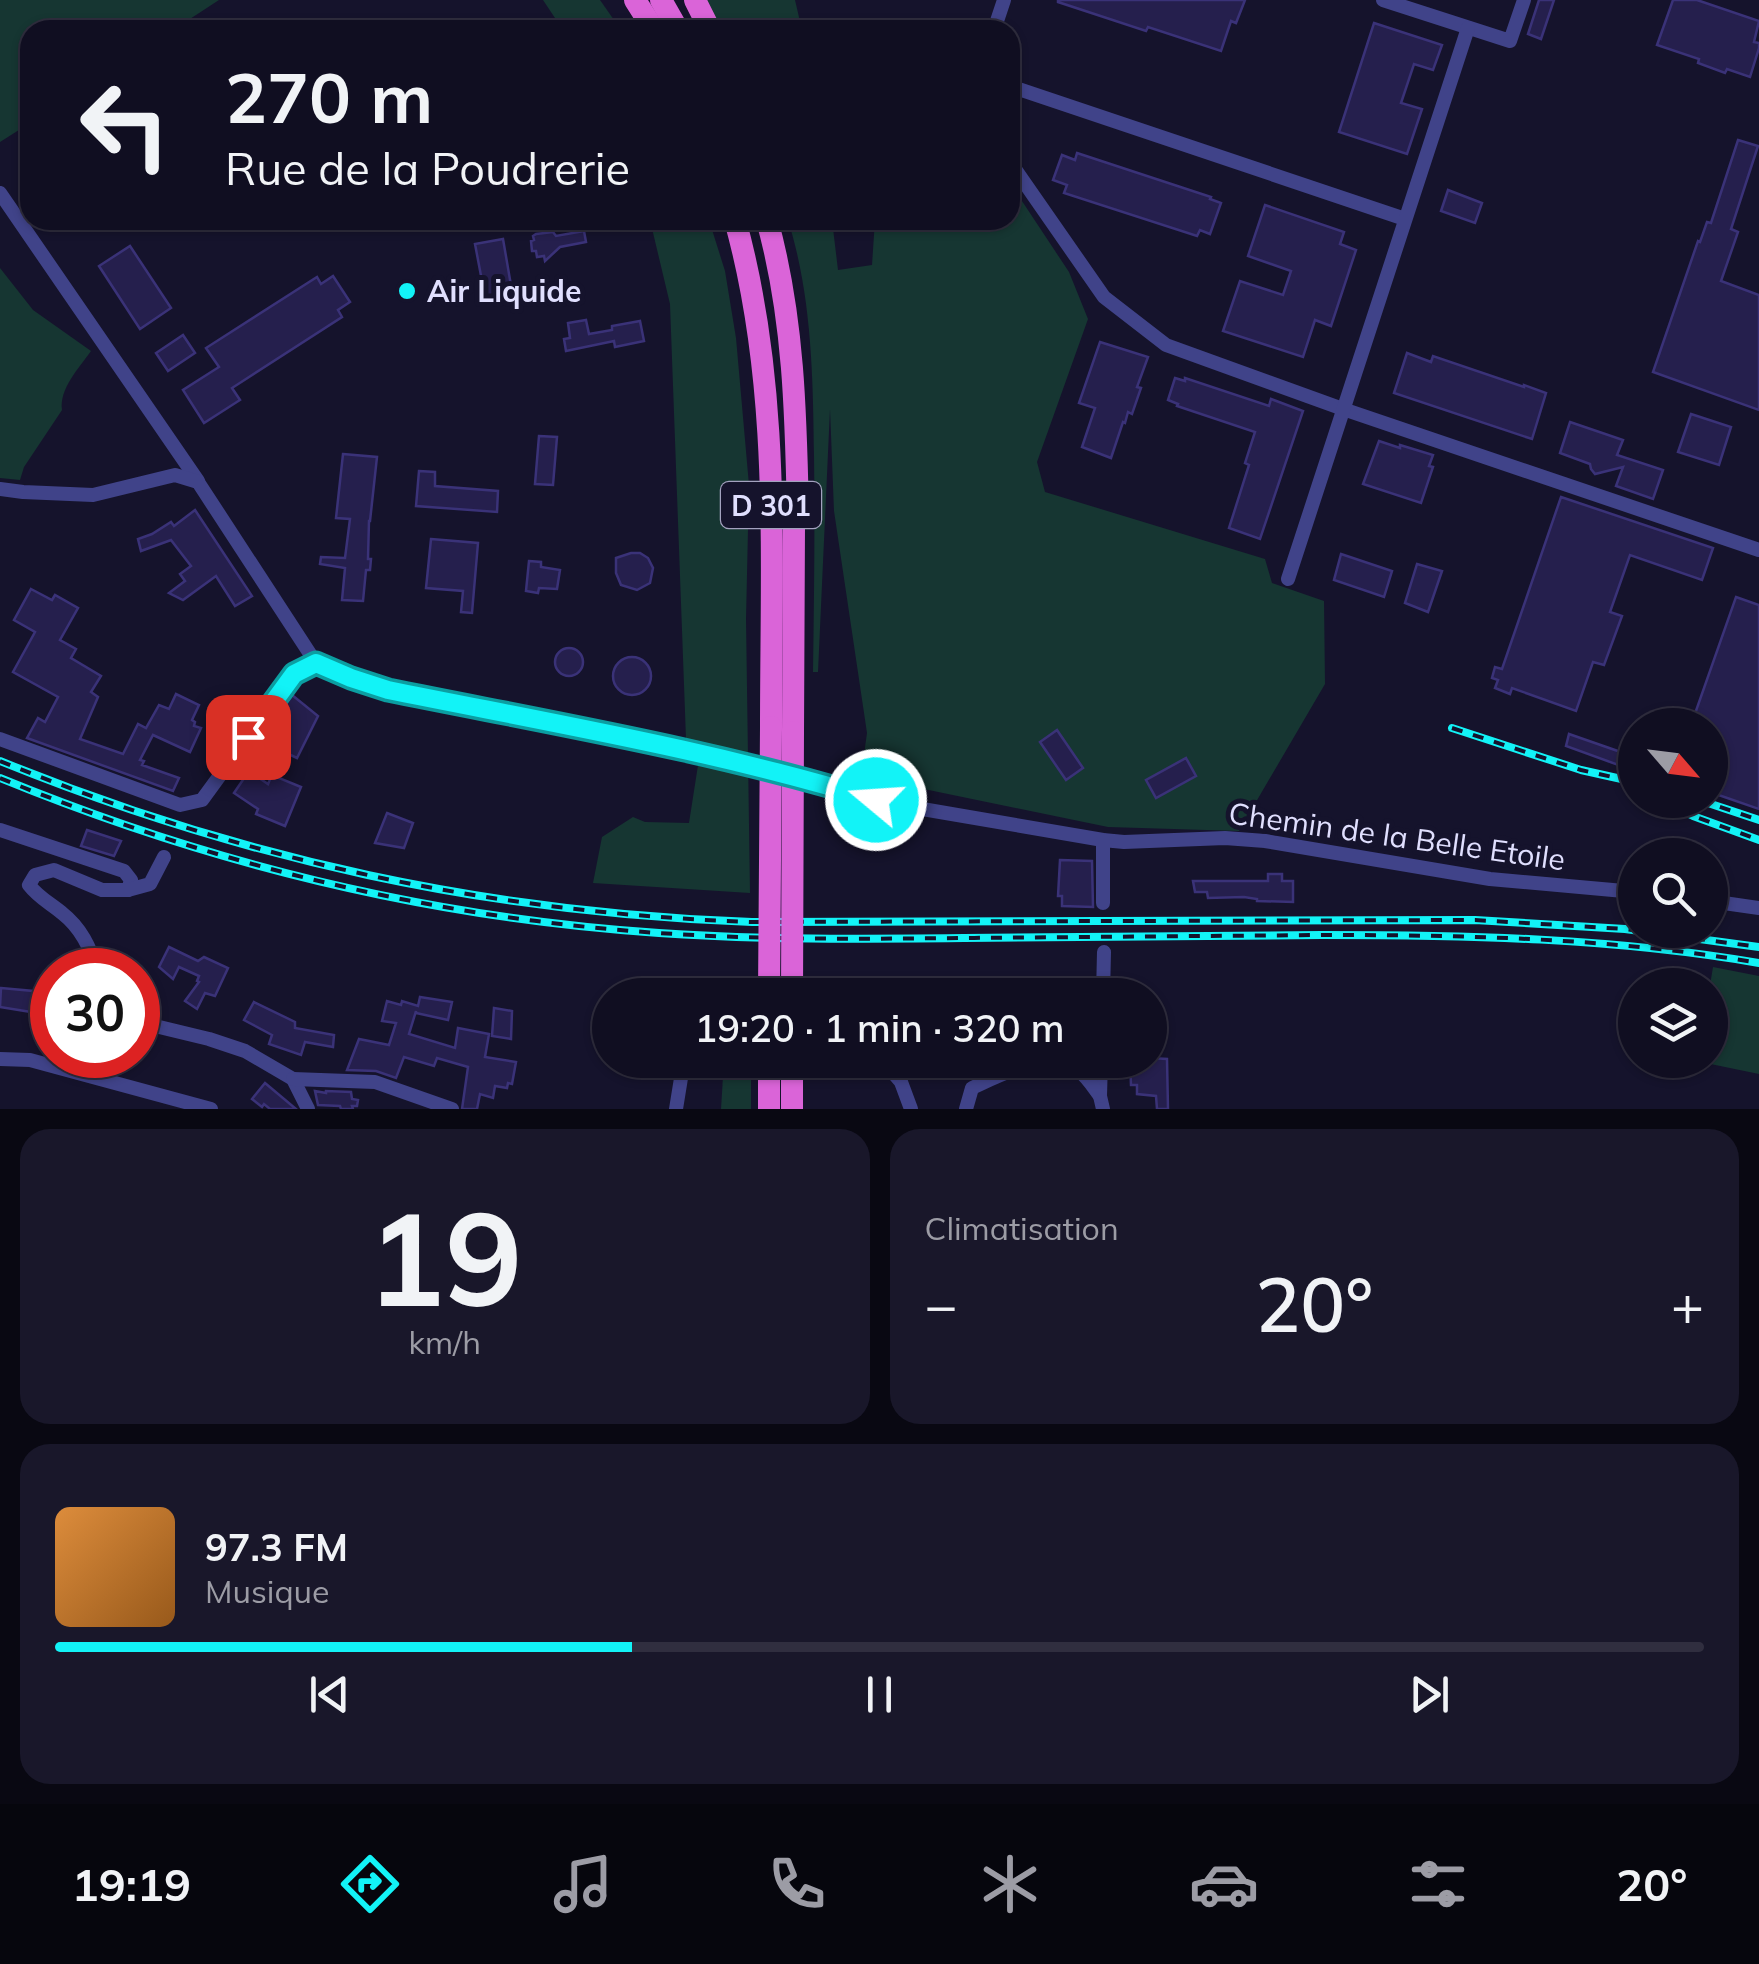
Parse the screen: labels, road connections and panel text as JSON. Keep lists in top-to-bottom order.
{
  "streets": {
    "highway": ["D 301"],
    "street": ["Chemin de la Belle Etoile"]
  },
  "places": ["Air Liquide"],
  "north": "bottom right",
  "page": {
    "turn": ["270 m", "Rue de la Poudrerie"],
    "limit": "30",
    "trip": "19:20 · 1 min · 320 m",
    "tile": [
      ["19", "km/h"],
      "Climatisation"
    ],
    "heat": ["−", "20°", "+"],
    "song": ["97.3 FM", "Musique"],
    "tabs": ["19:19", "20°"]
  }
}
